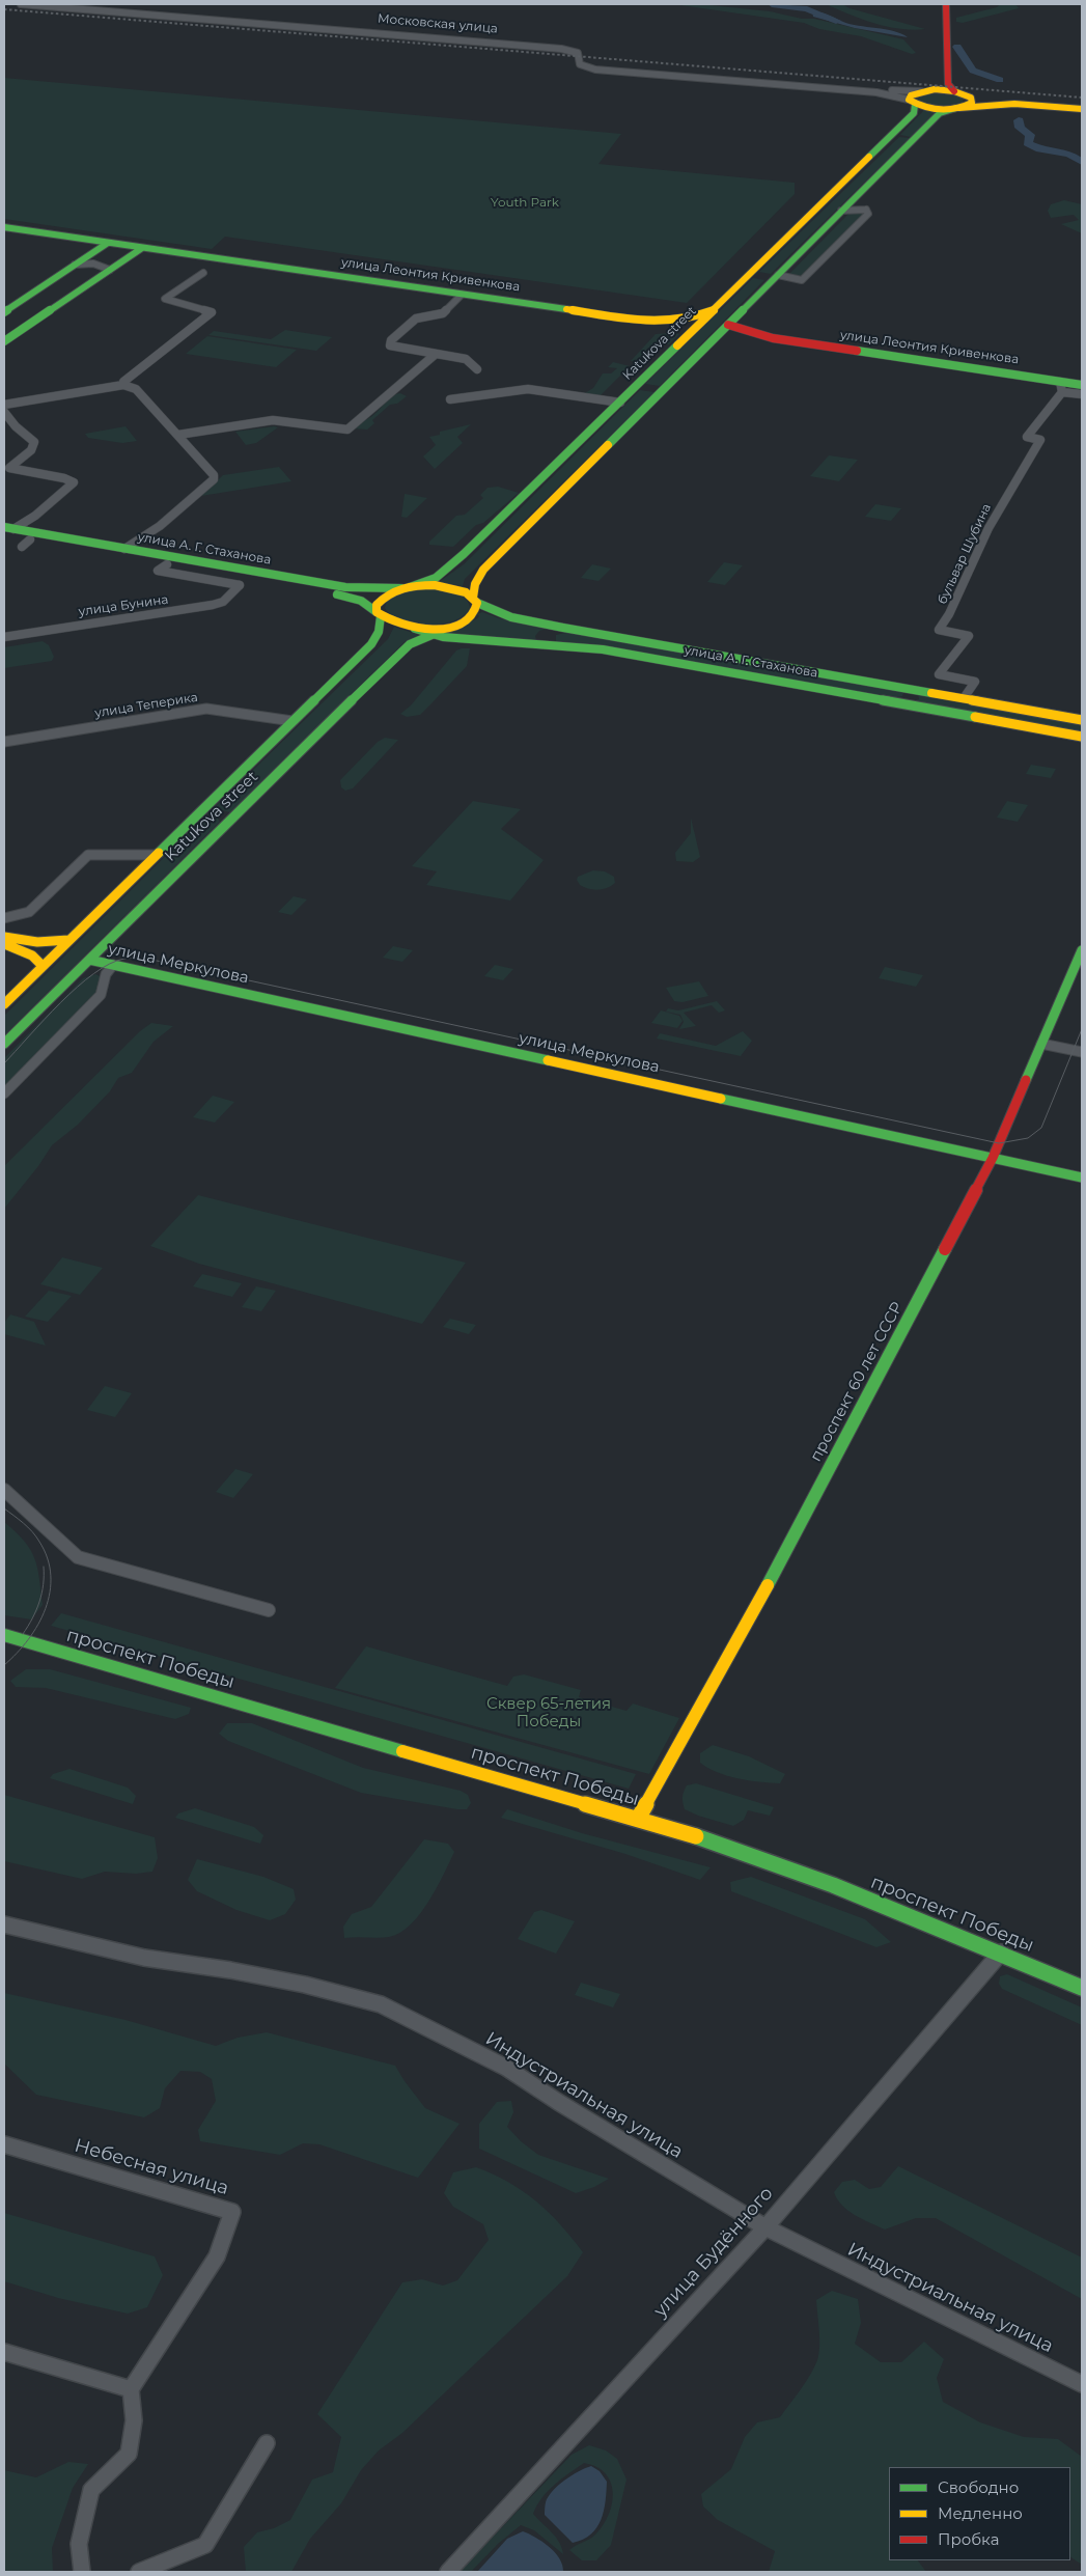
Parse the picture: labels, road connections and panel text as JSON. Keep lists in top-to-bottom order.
{
  "streets": {
    "main road": [
      "улица Леонтия Кривенкова",
      "Katukova street",
      "улица А. Г. Стаханова",
      "улица Меркулова",
      "проспект 60 лет СССР",
      "проспект Победы"
    ],
    "street": [
      "Московская улица",
      "бульвар Шубина",
      "улица Бунина",
      "улица Теперика",
      "Индустриальная улица",
      "Небесная улица",
      "улица Будённого"
    ]
  },
  "crossings": [
    ["Московская улица", "Katukova street"],
    ["улица Леонтия Кривенкова", "Katukova street"],
    ["улица Леонтия Кривенкова", "бульвар Шубина"],
    ["Katukova street", "улица А. Г. Стаханова"],
    ["Katukova street", "улица Теперика"],
    ["Katukova street", "улица Меркулова"],
    ["улица А. Г. Стаханова", "бульвар Шубина"],
    ["улица А. Г. Стаханова", "улица Бунина"],
    ["улица Меркулова", "проспект 60 лет СССР"],
    ["проспект 60 лет СССР", "проспект Победы"],
    ["проспект Победы", "улица Будённого"],
    ["Индустриальная улица", "улица Будённого"]
  ],
  "parks": ["Youth Park", "Сквер 65-летия Победы"],
  "legend": ["Свободно", "Медленно", "Пробка"]
}
